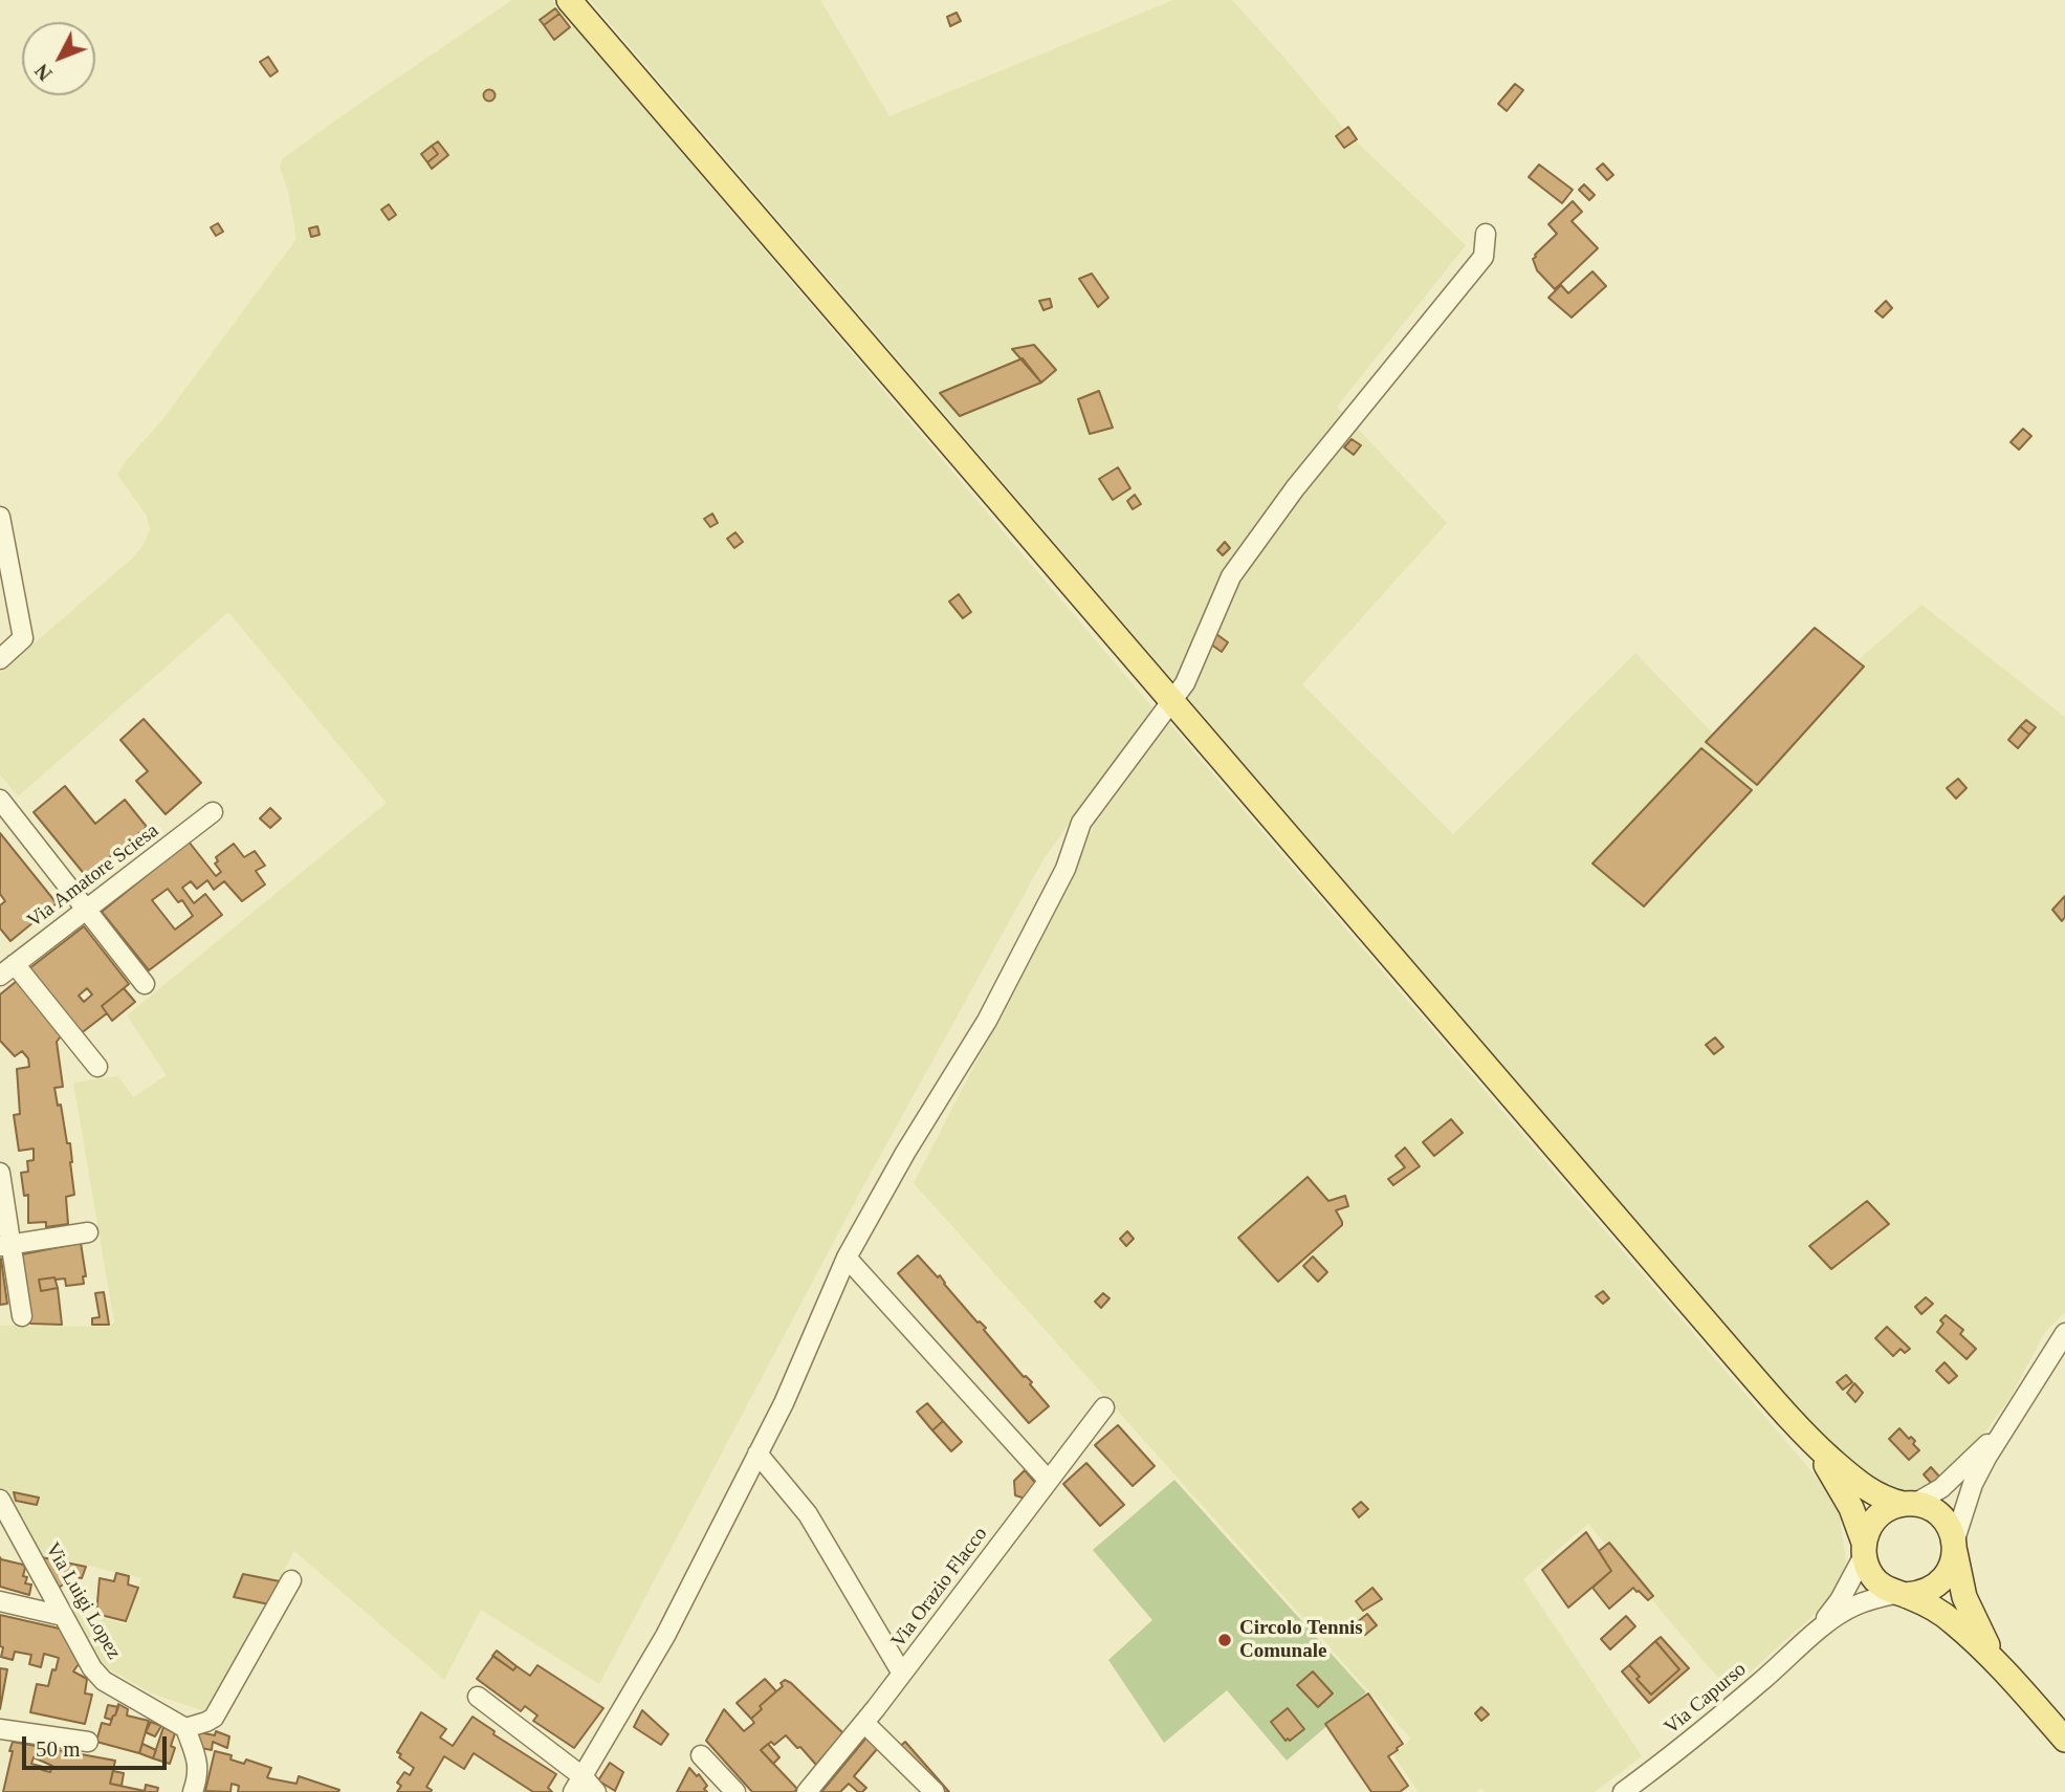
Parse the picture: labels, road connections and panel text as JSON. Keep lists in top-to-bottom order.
{
  "streets": {
    "street": [
      "Via Amatore Sciesa",
      "Via Orazio Flacco",
      "Via Luigi Lopez",
      "Via Capurso"
    ]
  },
  "places": ["Circolo Tennis Comunale"],
  "scale_bar": "50 m",
  "north": "bottom left"
}
